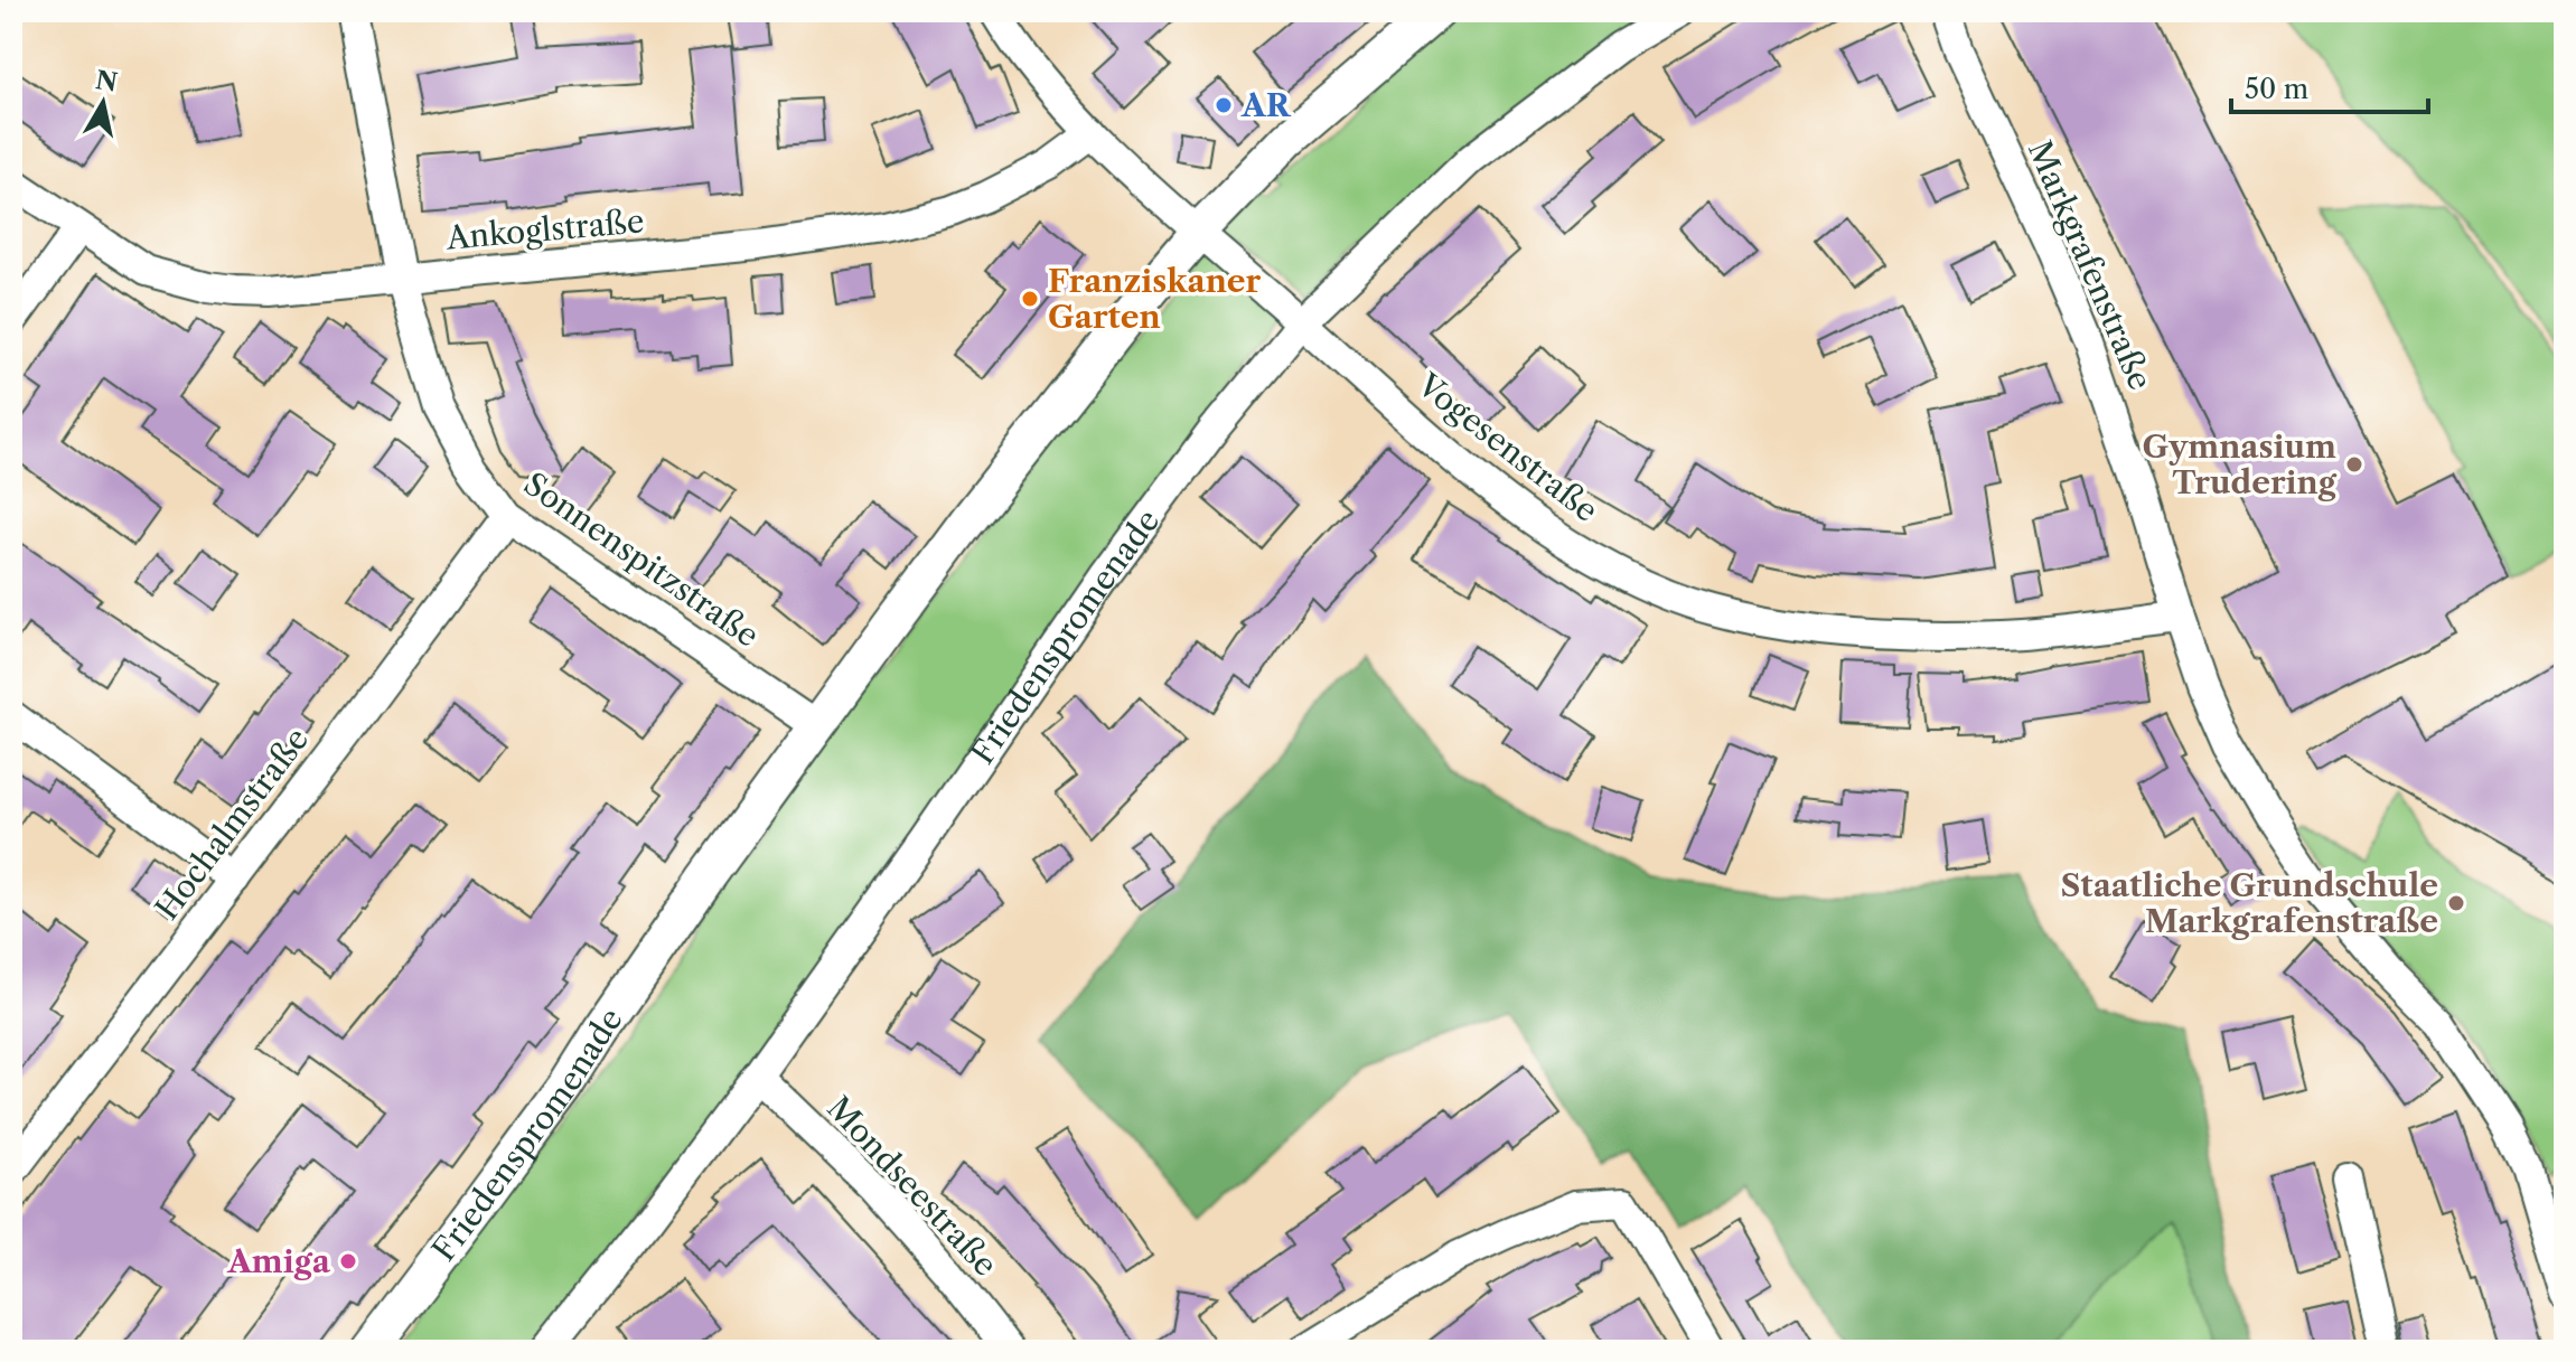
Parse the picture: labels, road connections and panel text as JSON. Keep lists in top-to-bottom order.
{
  "streets": {
    "street": [
      "Ankoglstraße",
      "Markgrafenstraße",
      "Vogesenstraße",
      "Sonnenspitzstraße",
      "Friedenspromenade",
      "Hochalmstraße",
      "Mondseestraße"
    ]
  },
  "crossings": [
    ["Ankoglstraße", "Vogesenstraße"],
    ["Ankoglstraße", "Sonnenspitzstraße"],
    ["Markgrafenstraße", "Vogesenstraße"],
    ["Vogesenstraße", "Friedenspromenade"],
    ["Sonnenspitzstraße", "Friedenspromenade"],
    ["Sonnenspitzstraße", "Hochalmstraße"],
    ["Friedenspromenade", "Mondseestraße"]
  ],
  "places": [
    "AR",
    "Franziskaner Garten",
    "Gymnasium Trudering",
    "Staatliche Grundschule Markgrafenstraße",
    "Amiga"
  ],
  "scale_bar": "50 m",
  "north": "top"
}
